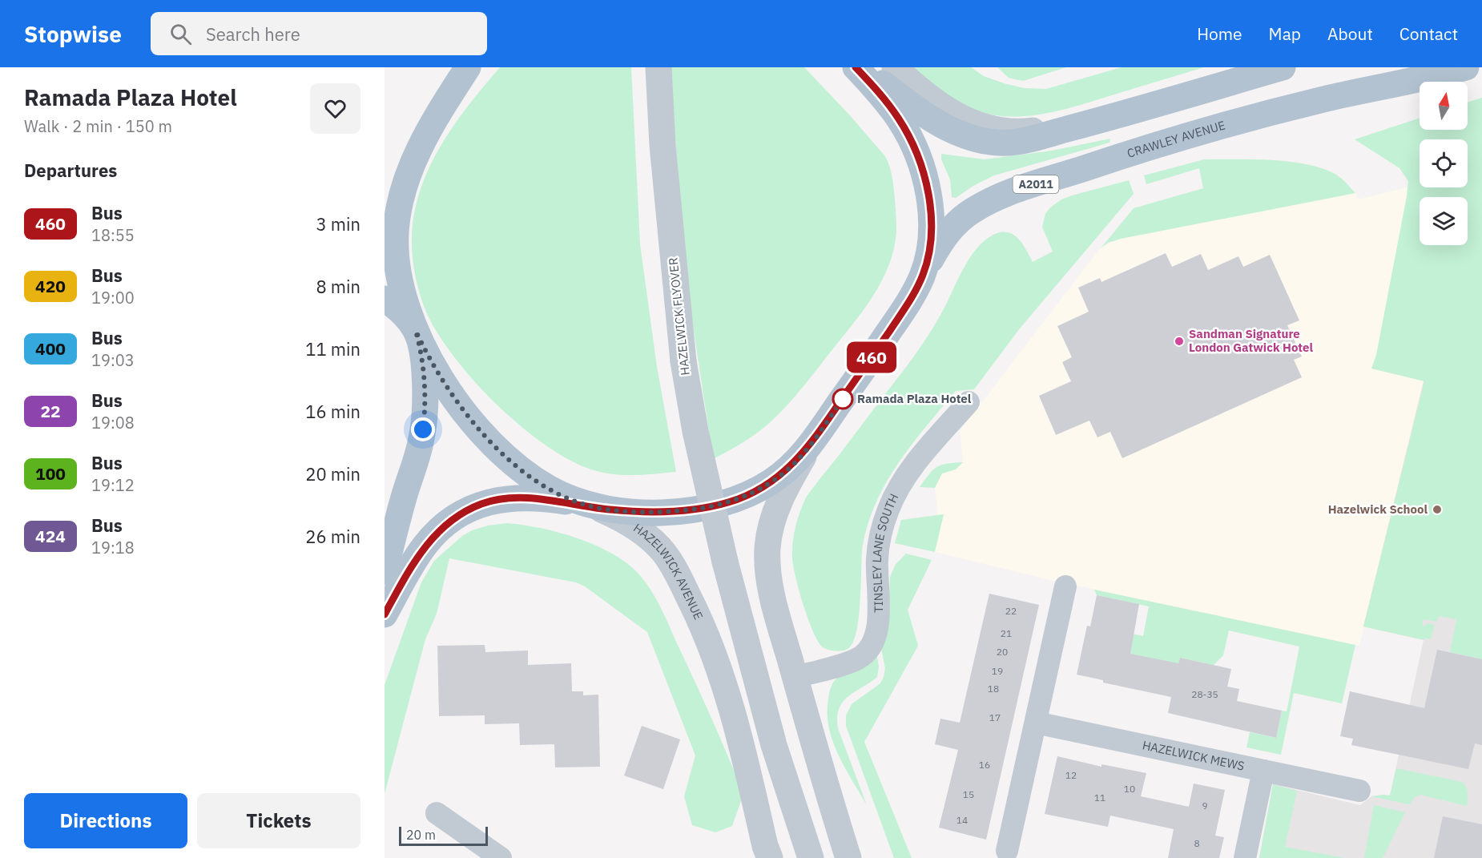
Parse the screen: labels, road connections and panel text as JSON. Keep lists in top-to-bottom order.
{
  "streets": {
    "main road": ["CRAWLEY AVENUE", "A2011", "HAZELWICK AVENUE"],
    "street": ["HAZELWICK FLYOVER", "TINSLEY LANE SOUTH", "HAZELWICK MEWS"]
  },
  "crossings": [
    ["CRAWLEY AVENUE", "HAZELWICK AVENUE"],
    ["A2011", "HAZELWICK AVENUE"],
    ["TINSLEY LANE SOUTH", "HAZELWICK AVENUE"]
  ],
  "places": ["Sandman Signature London Gatwick Hotel", "Ramada Plaza Hotel", "Hazelwick School"],
  "lines": ["bus line 460"],
  "house_numbers": [
    "22",
    "21",
    "20",
    "19",
    "18",
    "28-35",
    "17",
    "16",
    "12",
    "10",
    "15",
    "11",
    "9",
    "14",
    "8"
  ],
  "scale_bar": "20 m",
  "north": "top",
  "page": {
    "header": "Stopwise",
    "search": "Search here",
    "nav": [
      "Home",
      "Map",
      "About",
      "Contact"
    ],
    "heading": [
      ["Ramada Plaza Hotel", "Walk · 2 min · 150 m"],
      "Departures"
    ],
    "on_map": "460",
    "list": [
      {
        "mark": "460",
        "name": "Bus",
        "note": "18:55",
        "value": "3 min"
      },
      {
        "mark": "420",
        "name": "Bus",
        "note": "19:00",
        "value": "8 min"
      },
      {
        "mark": "400",
        "name": "Bus",
        "note": "19:03",
        "value": "11 min"
      },
      {
        "mark": "22",
        "name": "Bus",
        "note": "19:08",
        "value": "16 min"
      },
      {
        "mark": "100",
        "name": "Bus",
        "note": "19:12",
        "value": "20 min"
      },
      {
        "mark": "424",
        "name": "Bus",
        "note": "19:18",
        "value": "26 min"
      }
    ],
    "buttons": ["Directions", "Tickets"],
    "scale": "20 m"
  }
}
